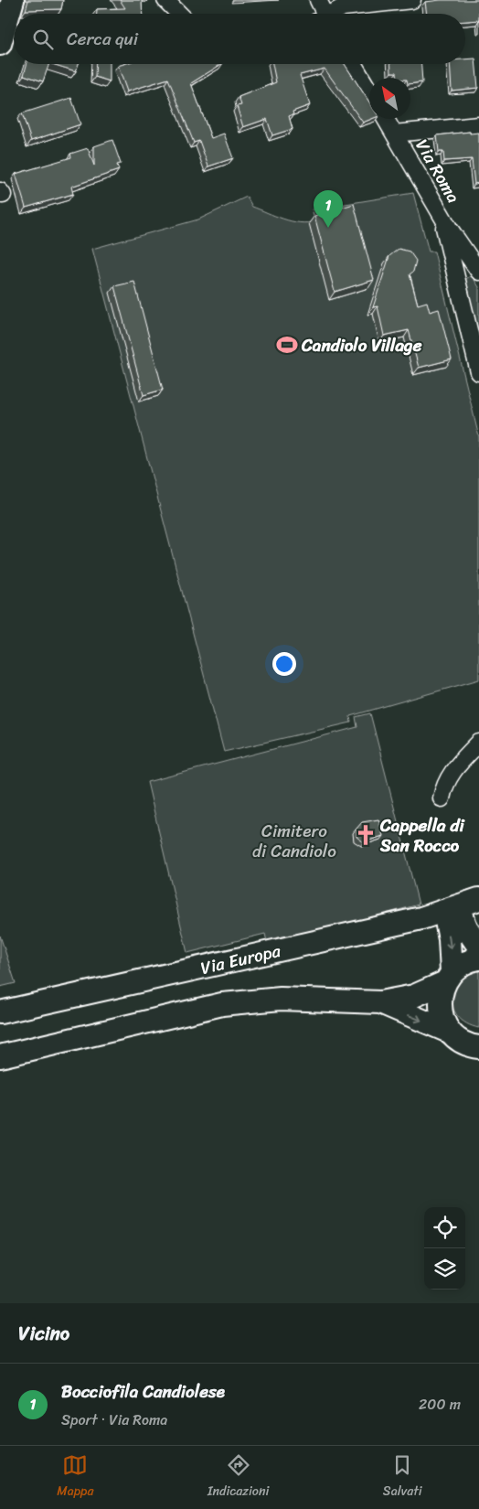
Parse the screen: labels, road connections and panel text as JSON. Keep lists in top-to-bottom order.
{
  "streets": {
    "main road": ["Via Europa"],
    "street": ["Via Roma"]
  },
  "parks": ["Cimitero di Candiolo"],
  "places": {
    "sports": ["Candiolo Village"],
    "church": ["Cappella di San Rocco"]
  },
  "north": "top left",
  "page": {
    "search": "Cerca qui",
    "pins": "1",
    "heading": "Vicino",
    "list": [
      {
        "mark": "1",
        "name": "Bocciofila Candiolese",
        "note": "Sport · Via Roma",
        "value": "200 m"
      }
    ],
    "nav": ["Mappa", "Indicazioni", "Salvati"]
  }
}
